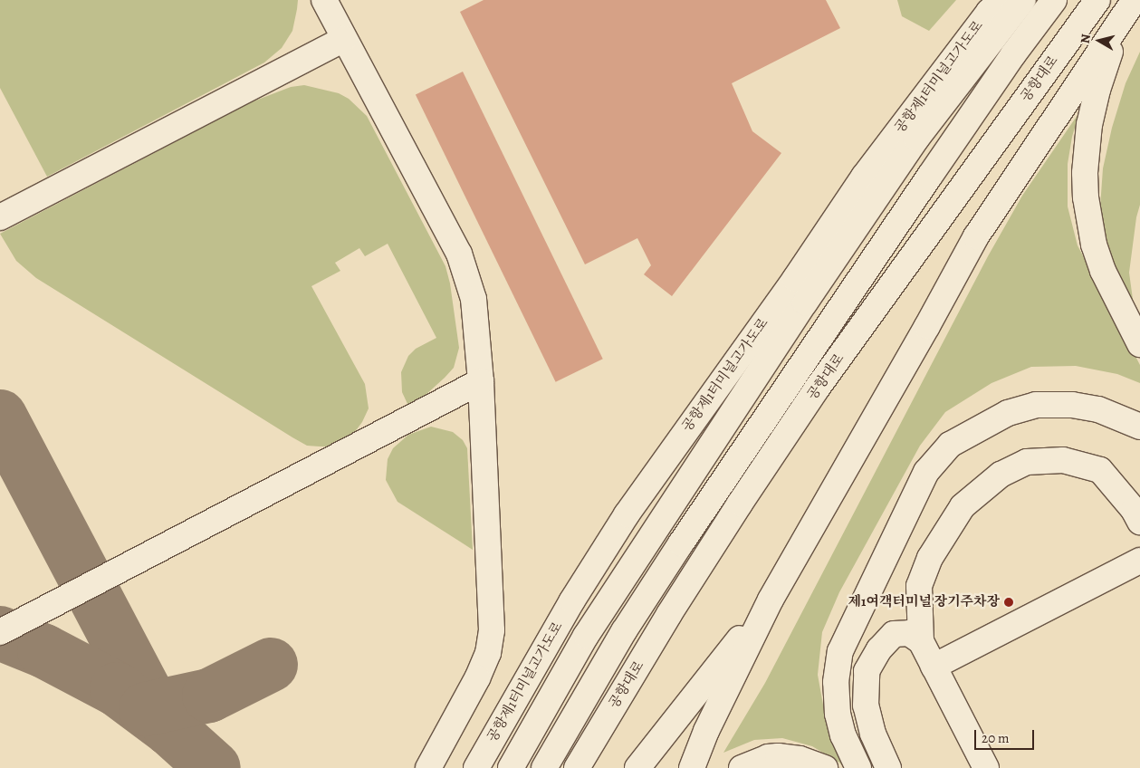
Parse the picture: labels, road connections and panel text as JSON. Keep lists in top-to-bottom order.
{
  "streets": {
    "street": ["공항제1터미널고가도로", "공항대로"]
  },
  "places": ["제1여객터미널 장기주차장"],
  "scale_bar": "20 m",
  "north": "left"
}
